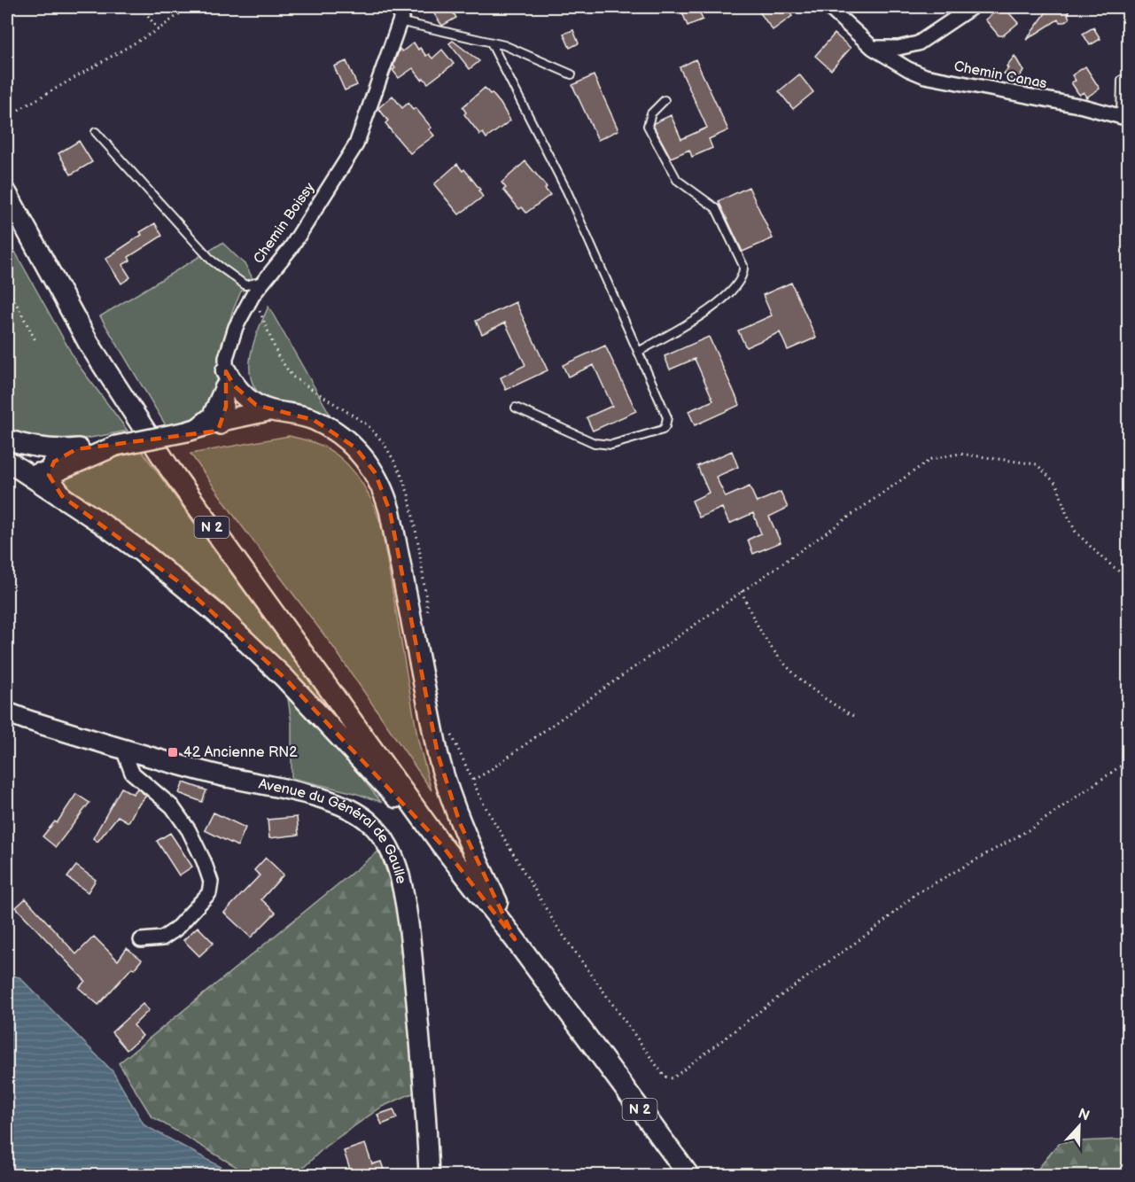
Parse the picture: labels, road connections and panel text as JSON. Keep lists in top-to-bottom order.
{
  "streets": {
    "main road": ["N 2", "Avenue du Général de Gaulle"],
    "street": ["Chemin Canas", "Chemin Boissy"]
  },
  "crossings": [
    ["Chemin Boissy", "N 2"]
  ],
  "places": {
    "transit": ["42 Ancienne RN2"]
  },
  "north": "top"
}
